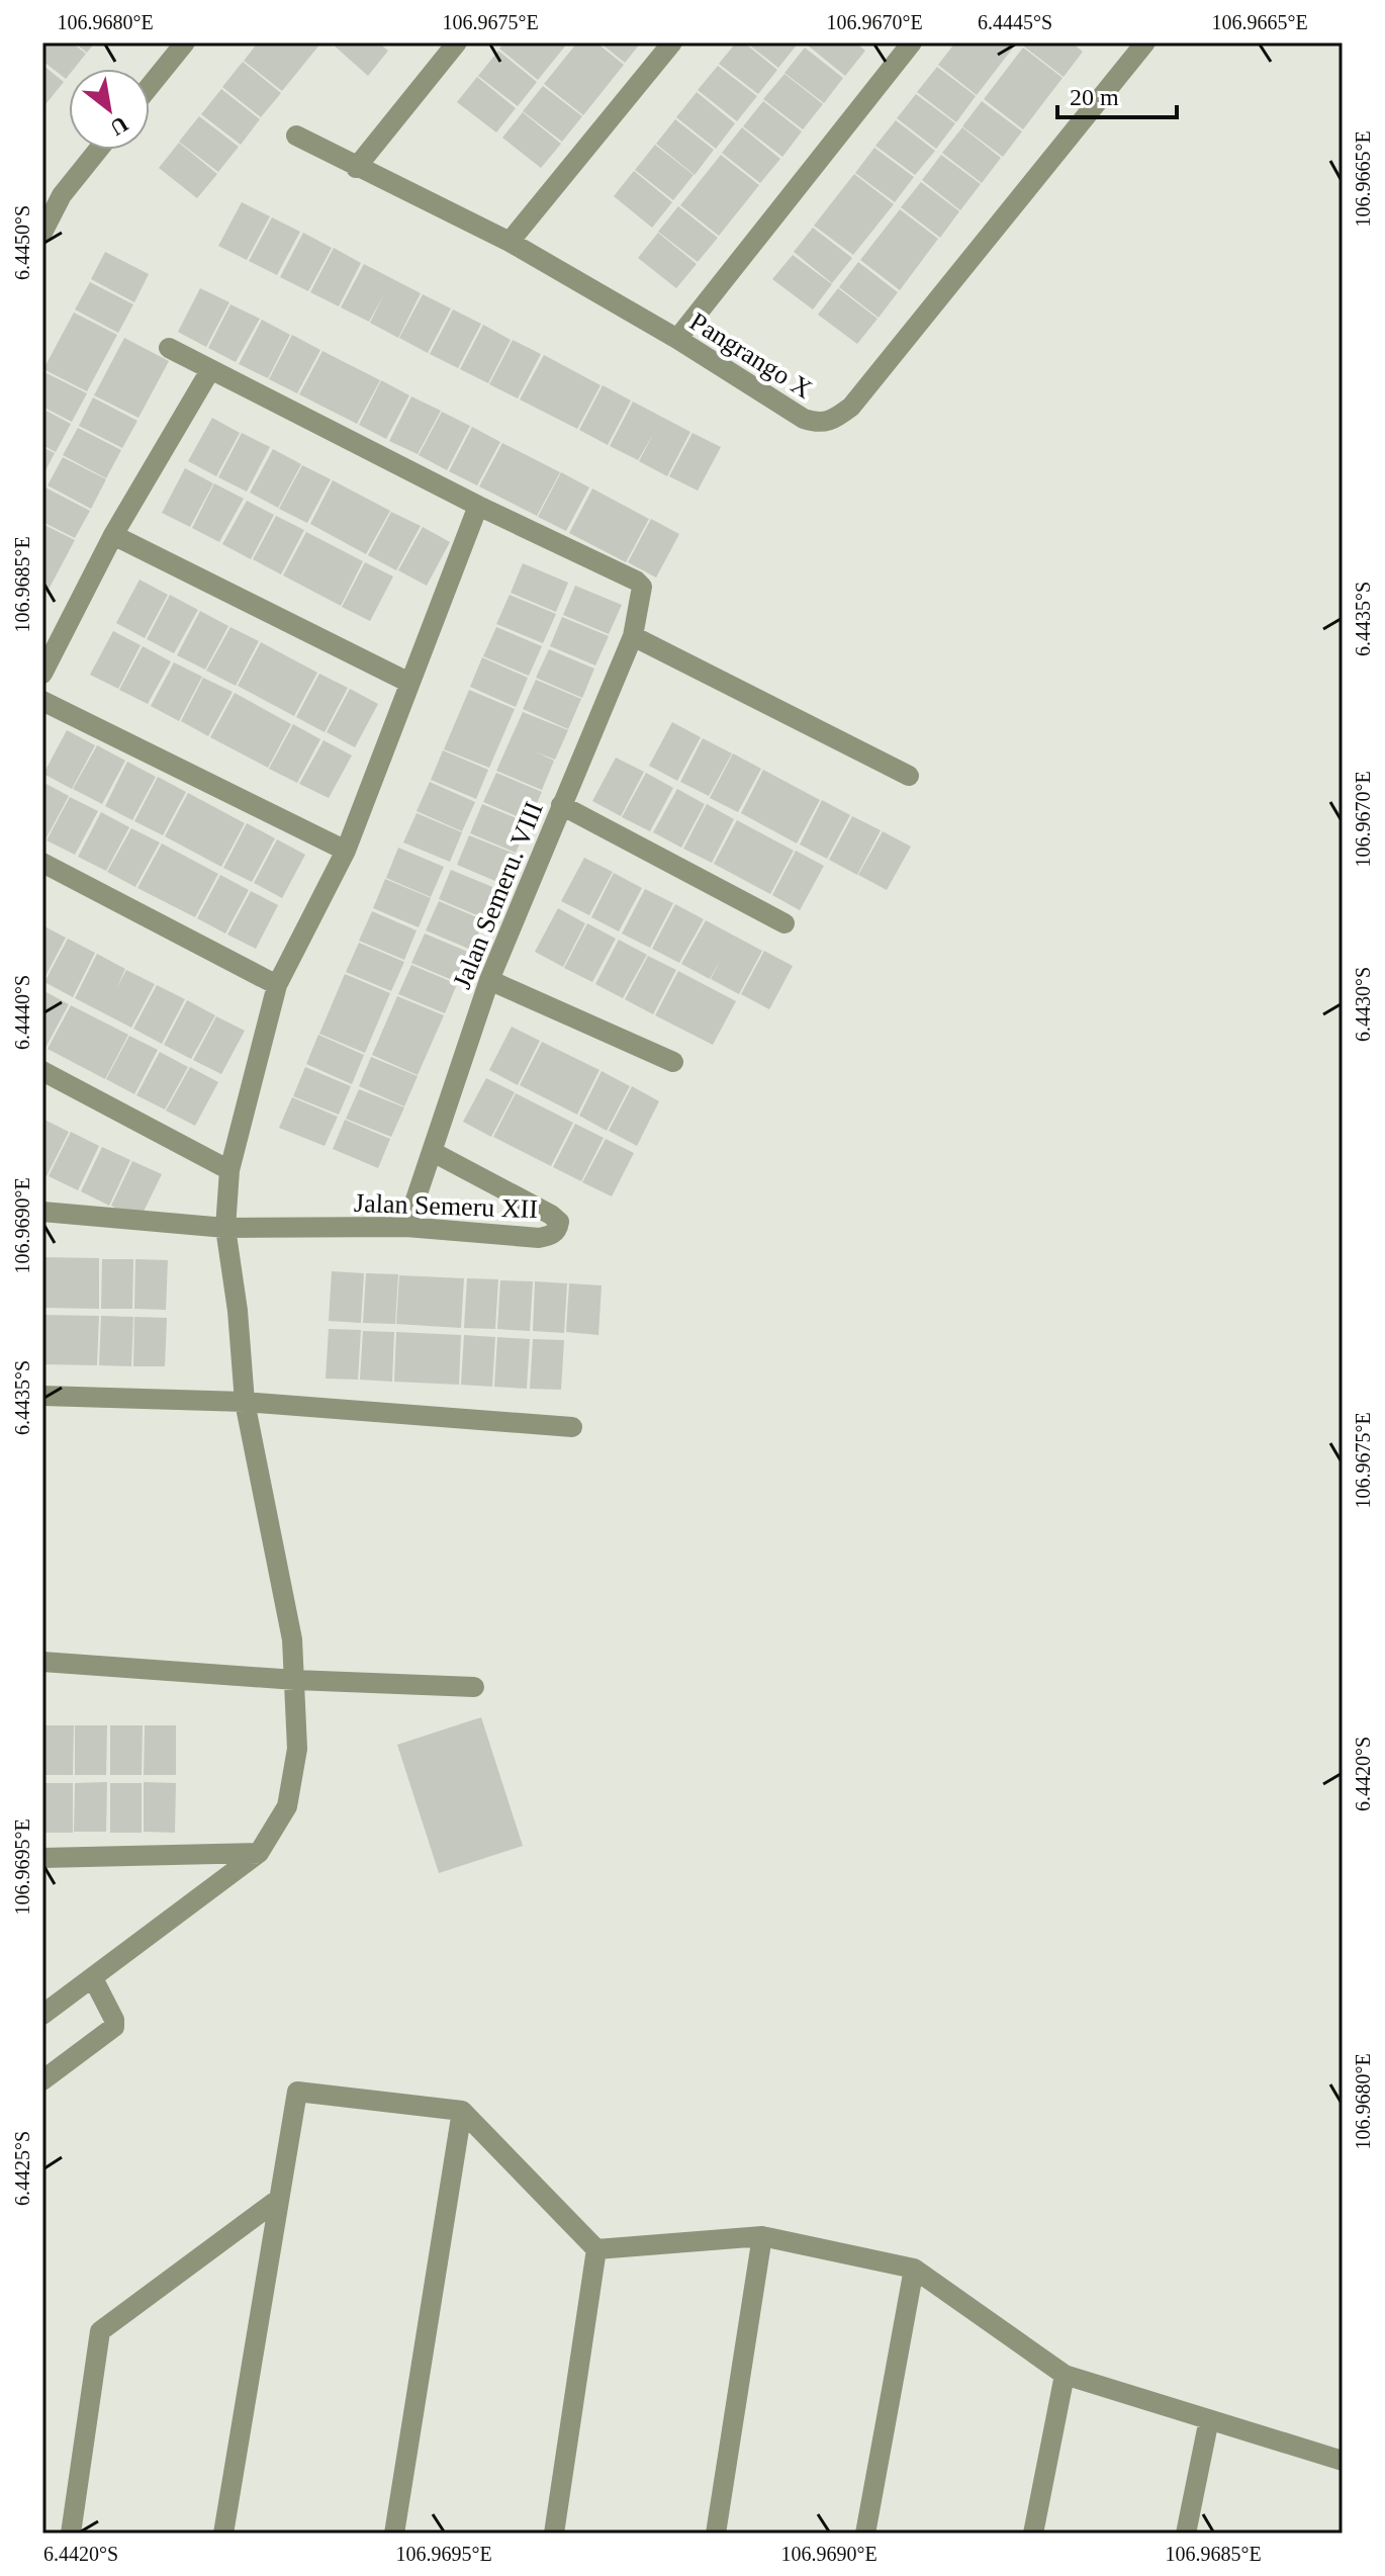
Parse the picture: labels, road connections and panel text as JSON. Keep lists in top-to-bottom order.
{
  "streets": {
    "street": ["Pangrango X", "Jalan Semeru. VIII", "Jalan Semeru XII"]
  },
  "crossings": [
    ["Jalan Semeru. VIII", "Jalan Semeru XII"]
  ],
  "scale_bar": "20 m",
  "north": "bottom right",
  "coordinates": [
    "106.9680°E",
    "106.9675°E",
    "106.9670°E",
    "6.4445°S",
    "106.9665°E",
    "6.4450°S",
    "106.9685°E",
    "6.4435°S",
    "6.4430°S",
    "6.4440°S",
    "106.9690°E",
    "6.4420°S",
    "106.9695°E",
    "6.4425°S"
  ]
}
